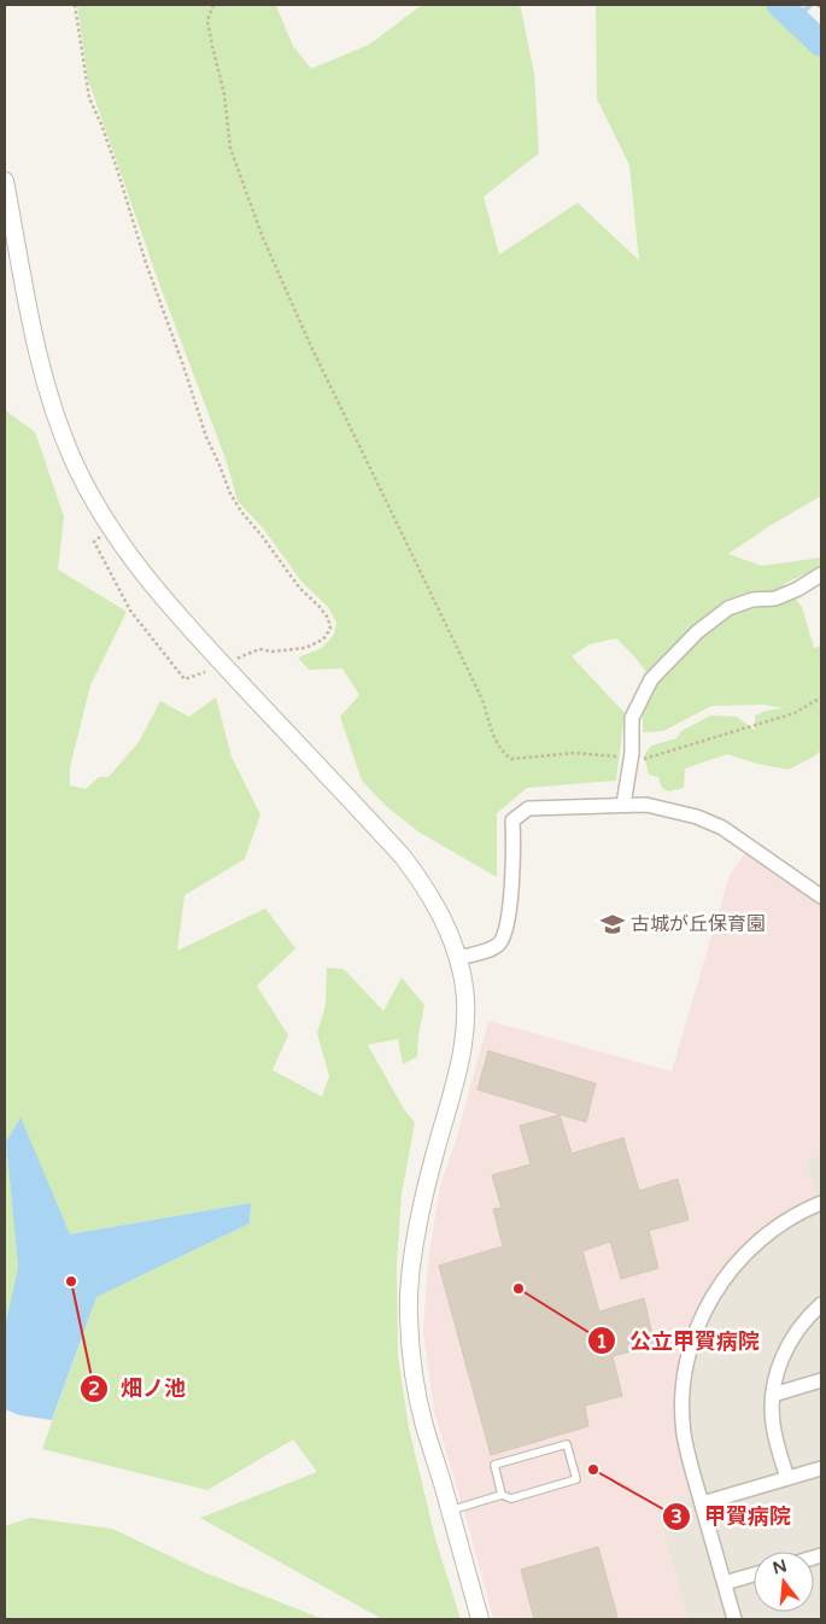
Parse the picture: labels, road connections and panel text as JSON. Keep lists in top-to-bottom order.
{
  "places": {
    "school or university": ["古城が丘保育園"],
    "other": ["畑ノ池", "公立甲賀病院", "甲賀病院"]
  },
  "north": "top"
}
